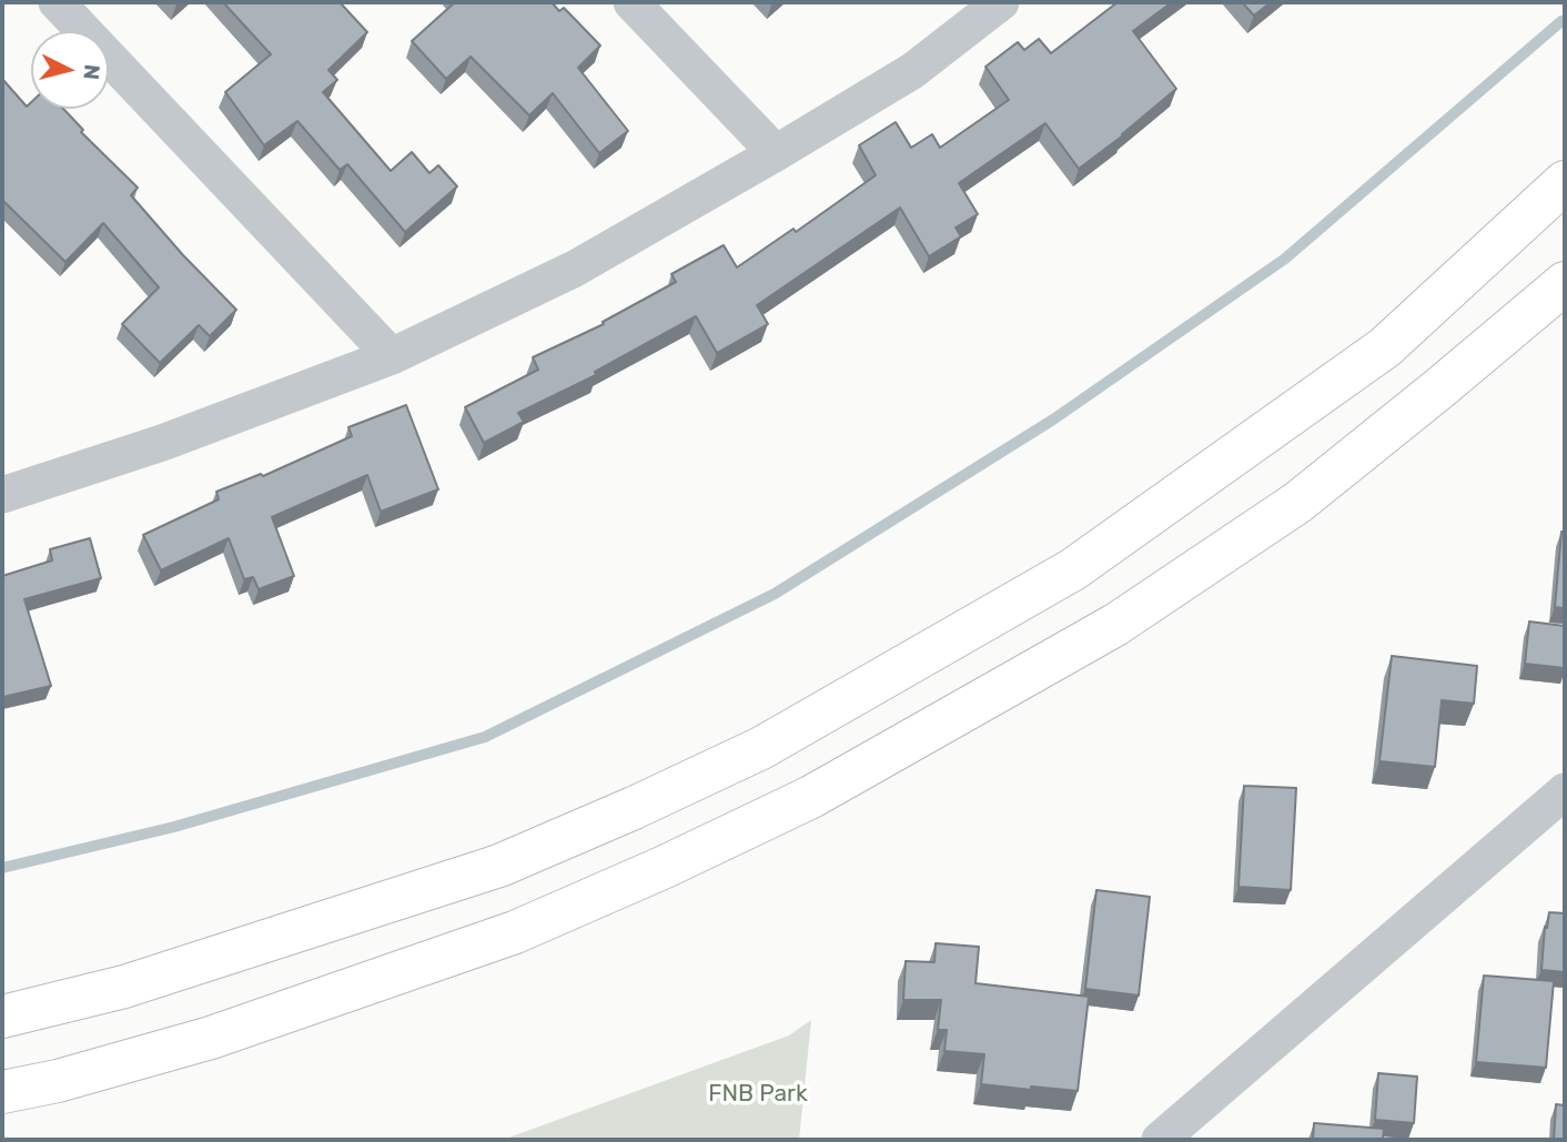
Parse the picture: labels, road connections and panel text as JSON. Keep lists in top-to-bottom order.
{
  "parks": ["FNB Park"],
  "north": "right"
}
